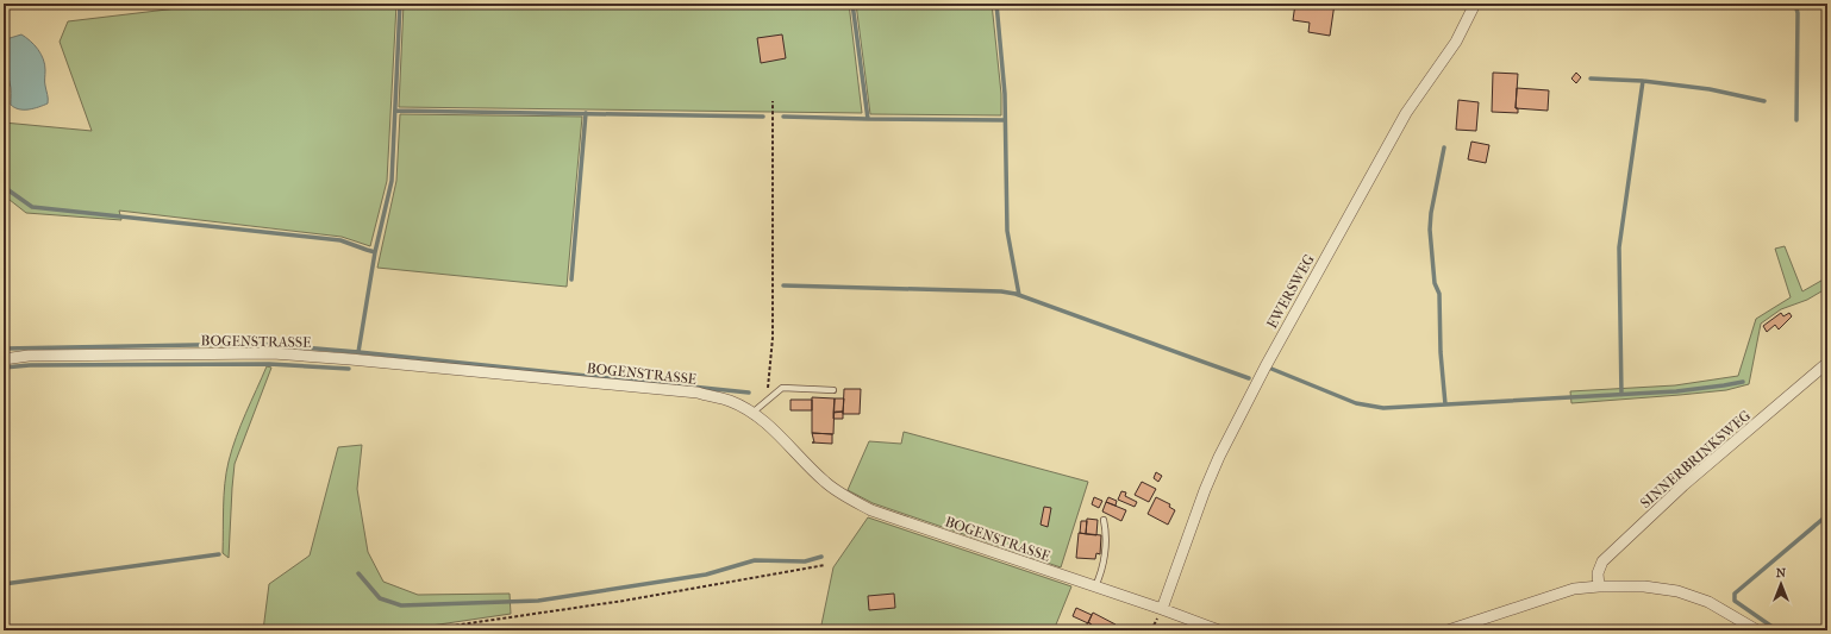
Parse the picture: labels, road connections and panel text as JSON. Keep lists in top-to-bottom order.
{
  "streets": {
    "street": ["EWERSWEG", "BOGENSTRASSE", "SINNERBRINKSWEG"]
  },
  "crossings": [
    ["EWERSWEG", "BOGENSTRASSE"]
  ],
  "north": "top"
}
